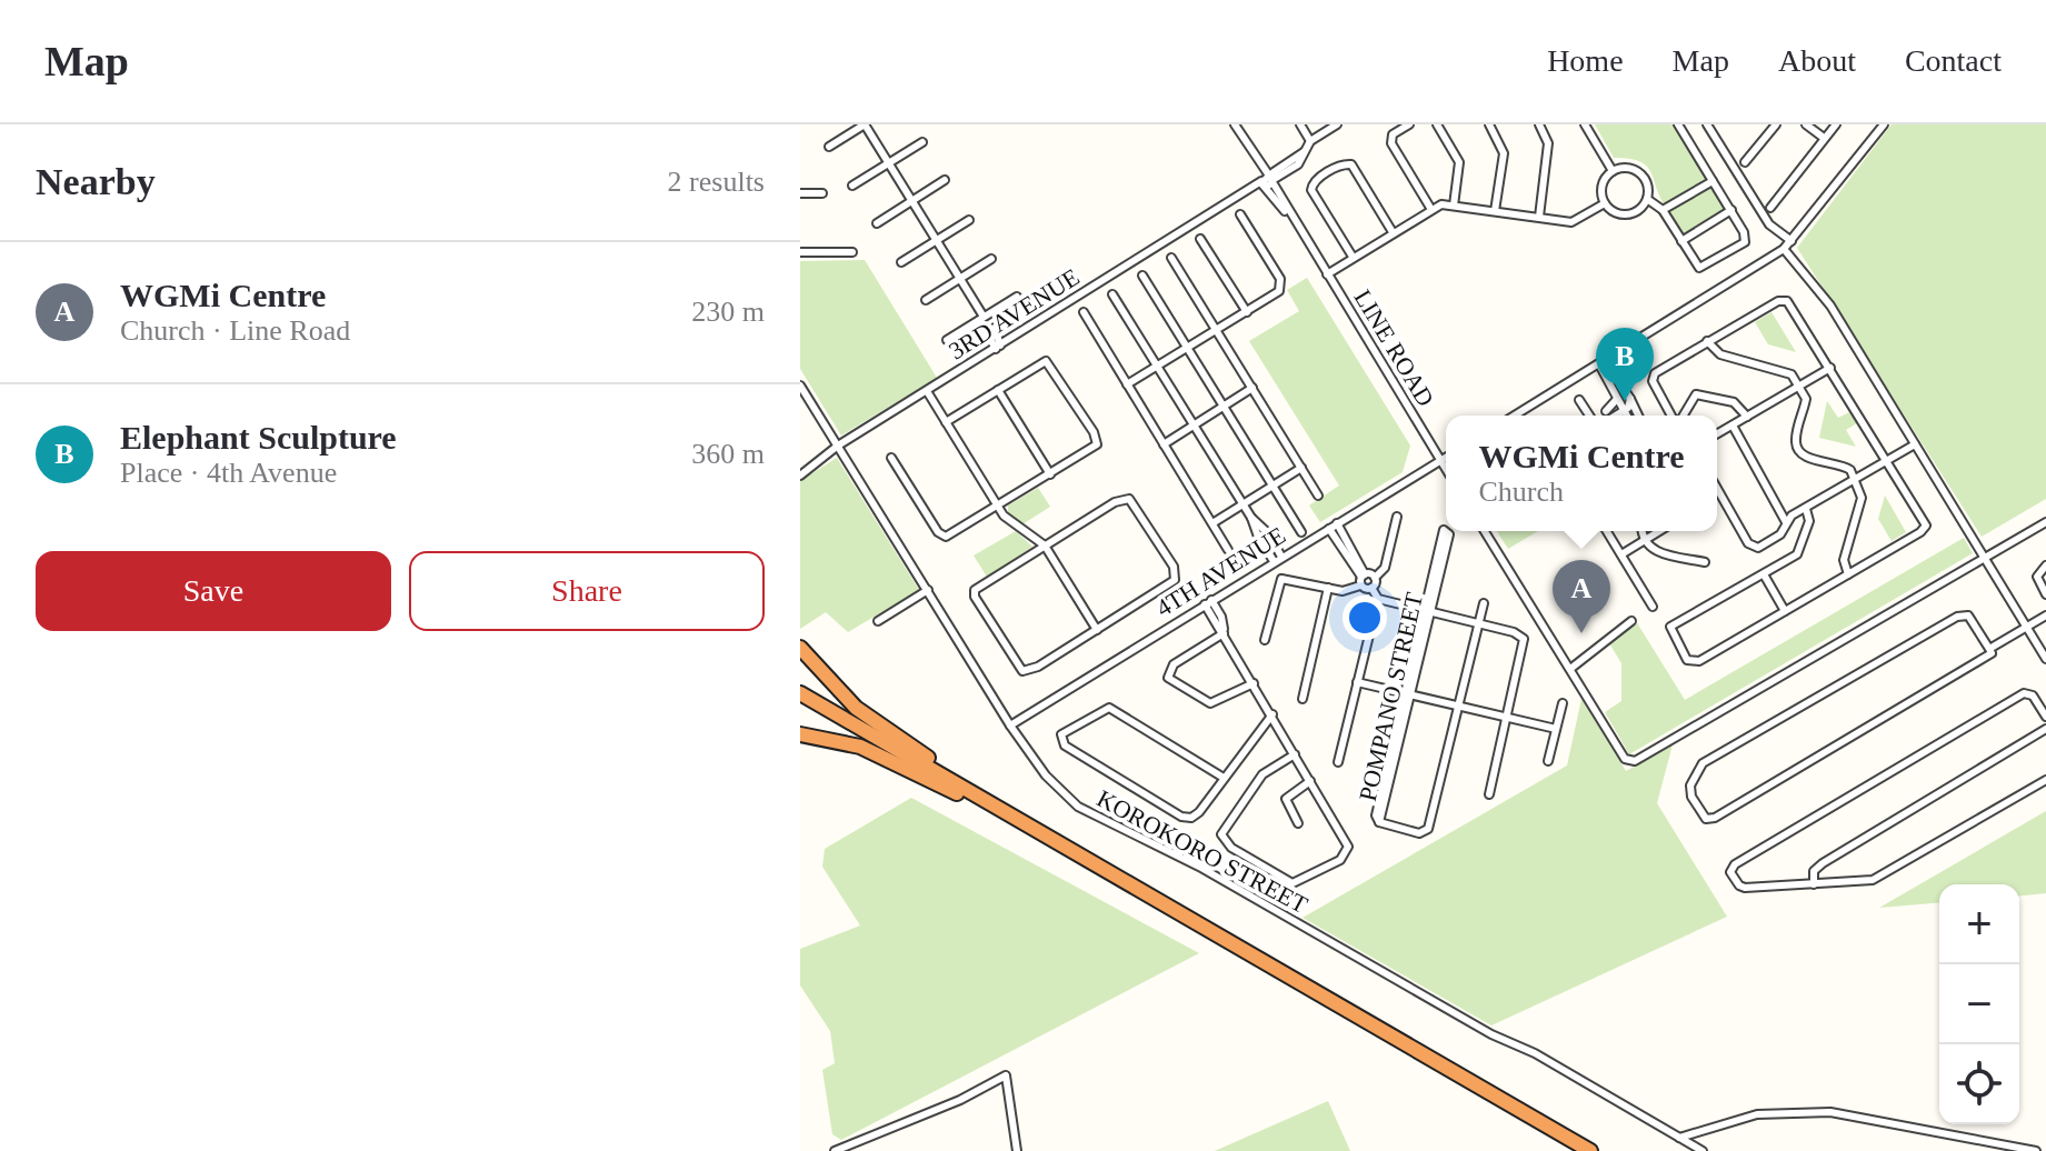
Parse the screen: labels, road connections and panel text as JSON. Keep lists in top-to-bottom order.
{
  "streets": {
    "street": [
      "3RD AVENUE",
      "LINE ROAD",
      "4TH AVENUE",
      "POMPANO STREET",
      "KOROKORO STREET"
    ]
  },
  "crossings": [
    ["3RD AVENUE", "LINE ROAD"],
    ["3RD AVENUE", "KOROKORO STREET"],
    ["LINE ROAD", "4TH AVENUE"],
    ["4TH AVENUE", "KOROKORO STREET"]
  ],
  "page": {
    "header": "Map",
    "nav": [
      "Home",
      "Map",
      "About",
      "Contact"
    ],
    "heading": ["Nearby", "2 results"],
    "list": [
      {
        "mark": "A",
        "name": "WGMi Centre",
        "note": "Church · Line Road",
        "value": "230 m"
      },
      {
        "mark": "B",
        "name": "Elephant Sculpture",
        "note": "Place · 4th Avenue",
        "value": "360 m"
      }
    ],
    "pins": ["B", "A"],
    "popup": ["WGMi Centre", "Church"],
    "buttons": ["Save", "Share"],
    "map_buttons": ["+", "−"]
  }
}
